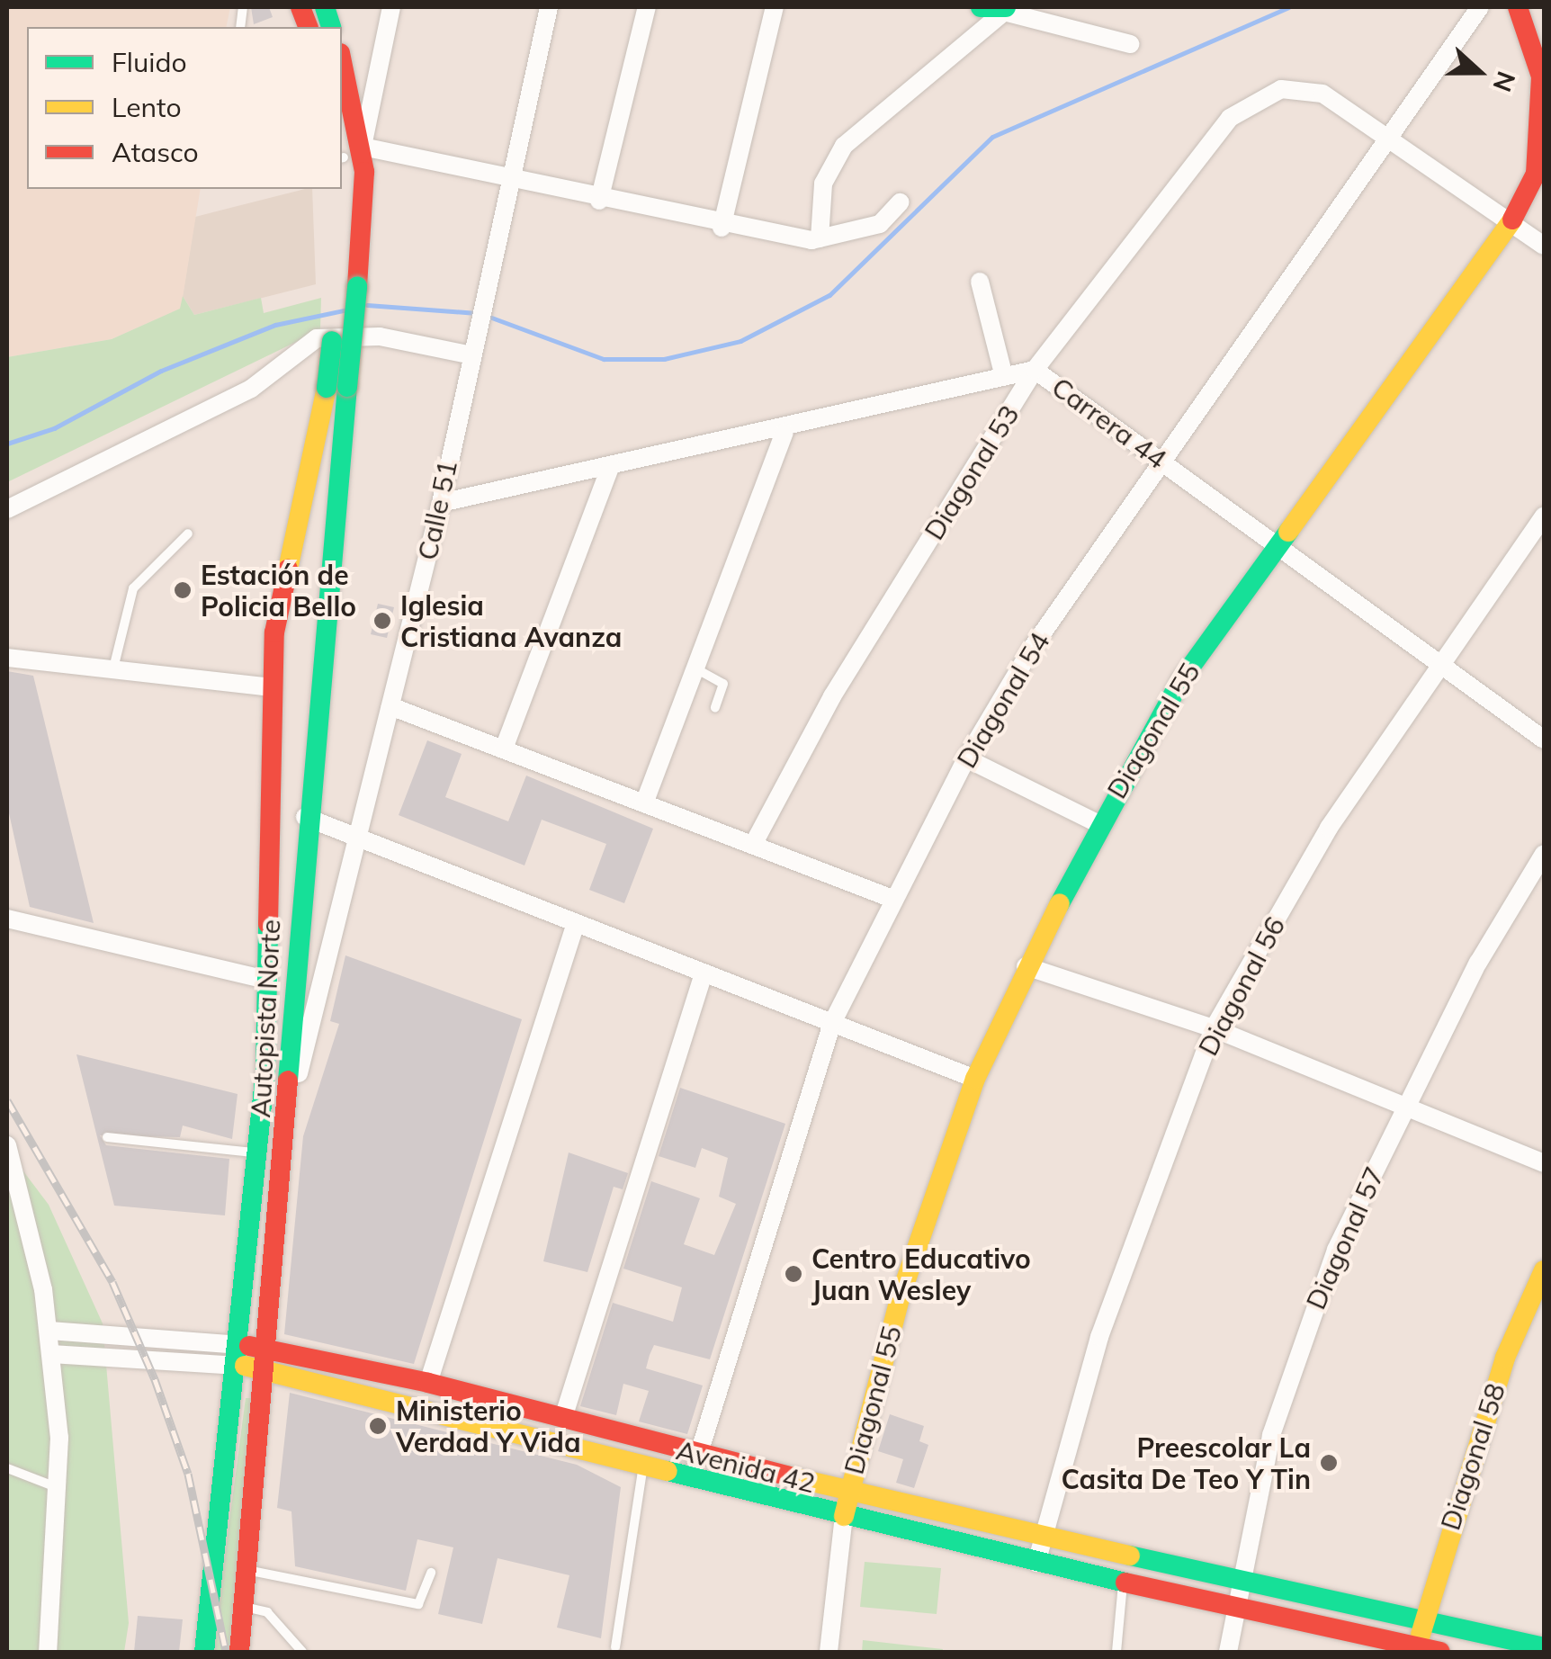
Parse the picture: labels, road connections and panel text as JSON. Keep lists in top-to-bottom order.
{
  "streets": {
    "street": [
      "Carrera 44",
      "Diagonal 53",
      "Calle 51",
      "Diagonal 54",
      "Diagonal 55",
      "Diagonal 56",
      "Autopista Norte",
      "Diagonal 57",
      "Diagonal 58",
      "Avenida 42"
    ]
  },
  "crossings": [
    ["Carrera 44", "Diagonal 53"],
    ["Carrera 44", "Calle 51"],
    ["Carrera 44", "Diagonal 54"],
    ["Carrera 44", "Diagonal 55"],
    ["Carrera 44", "Diagonal 56"],
    ["Diagonal 53", "Diagonal 54"],
    ["Calle 51", "Autopista Norte"],
    ["Diagonal 54", "Avenida 42"],
    ["Diagonal 55", "Avenida 42"],
    ["Diagonal 56", "Avenida 42"],
    ["Autopista Norte", "Avenida 42"],
    ["Diagonal 57", "Avenida 42"],
    ["Diagonal 58", "Avenida 42"]
  ],
  "places": [
    "Estación de Policia Bello",
    "Iglesia Cristiana Avanza",
    "Centro Educativo Juan Wesley",
    "Ministerio Verdad Y Vida",
    "Preescolar La Casita De Teo Y Tin"
  ],
  "legend": ["Fluido", "Lento", "Atasco"],
  "north": "right"
}
